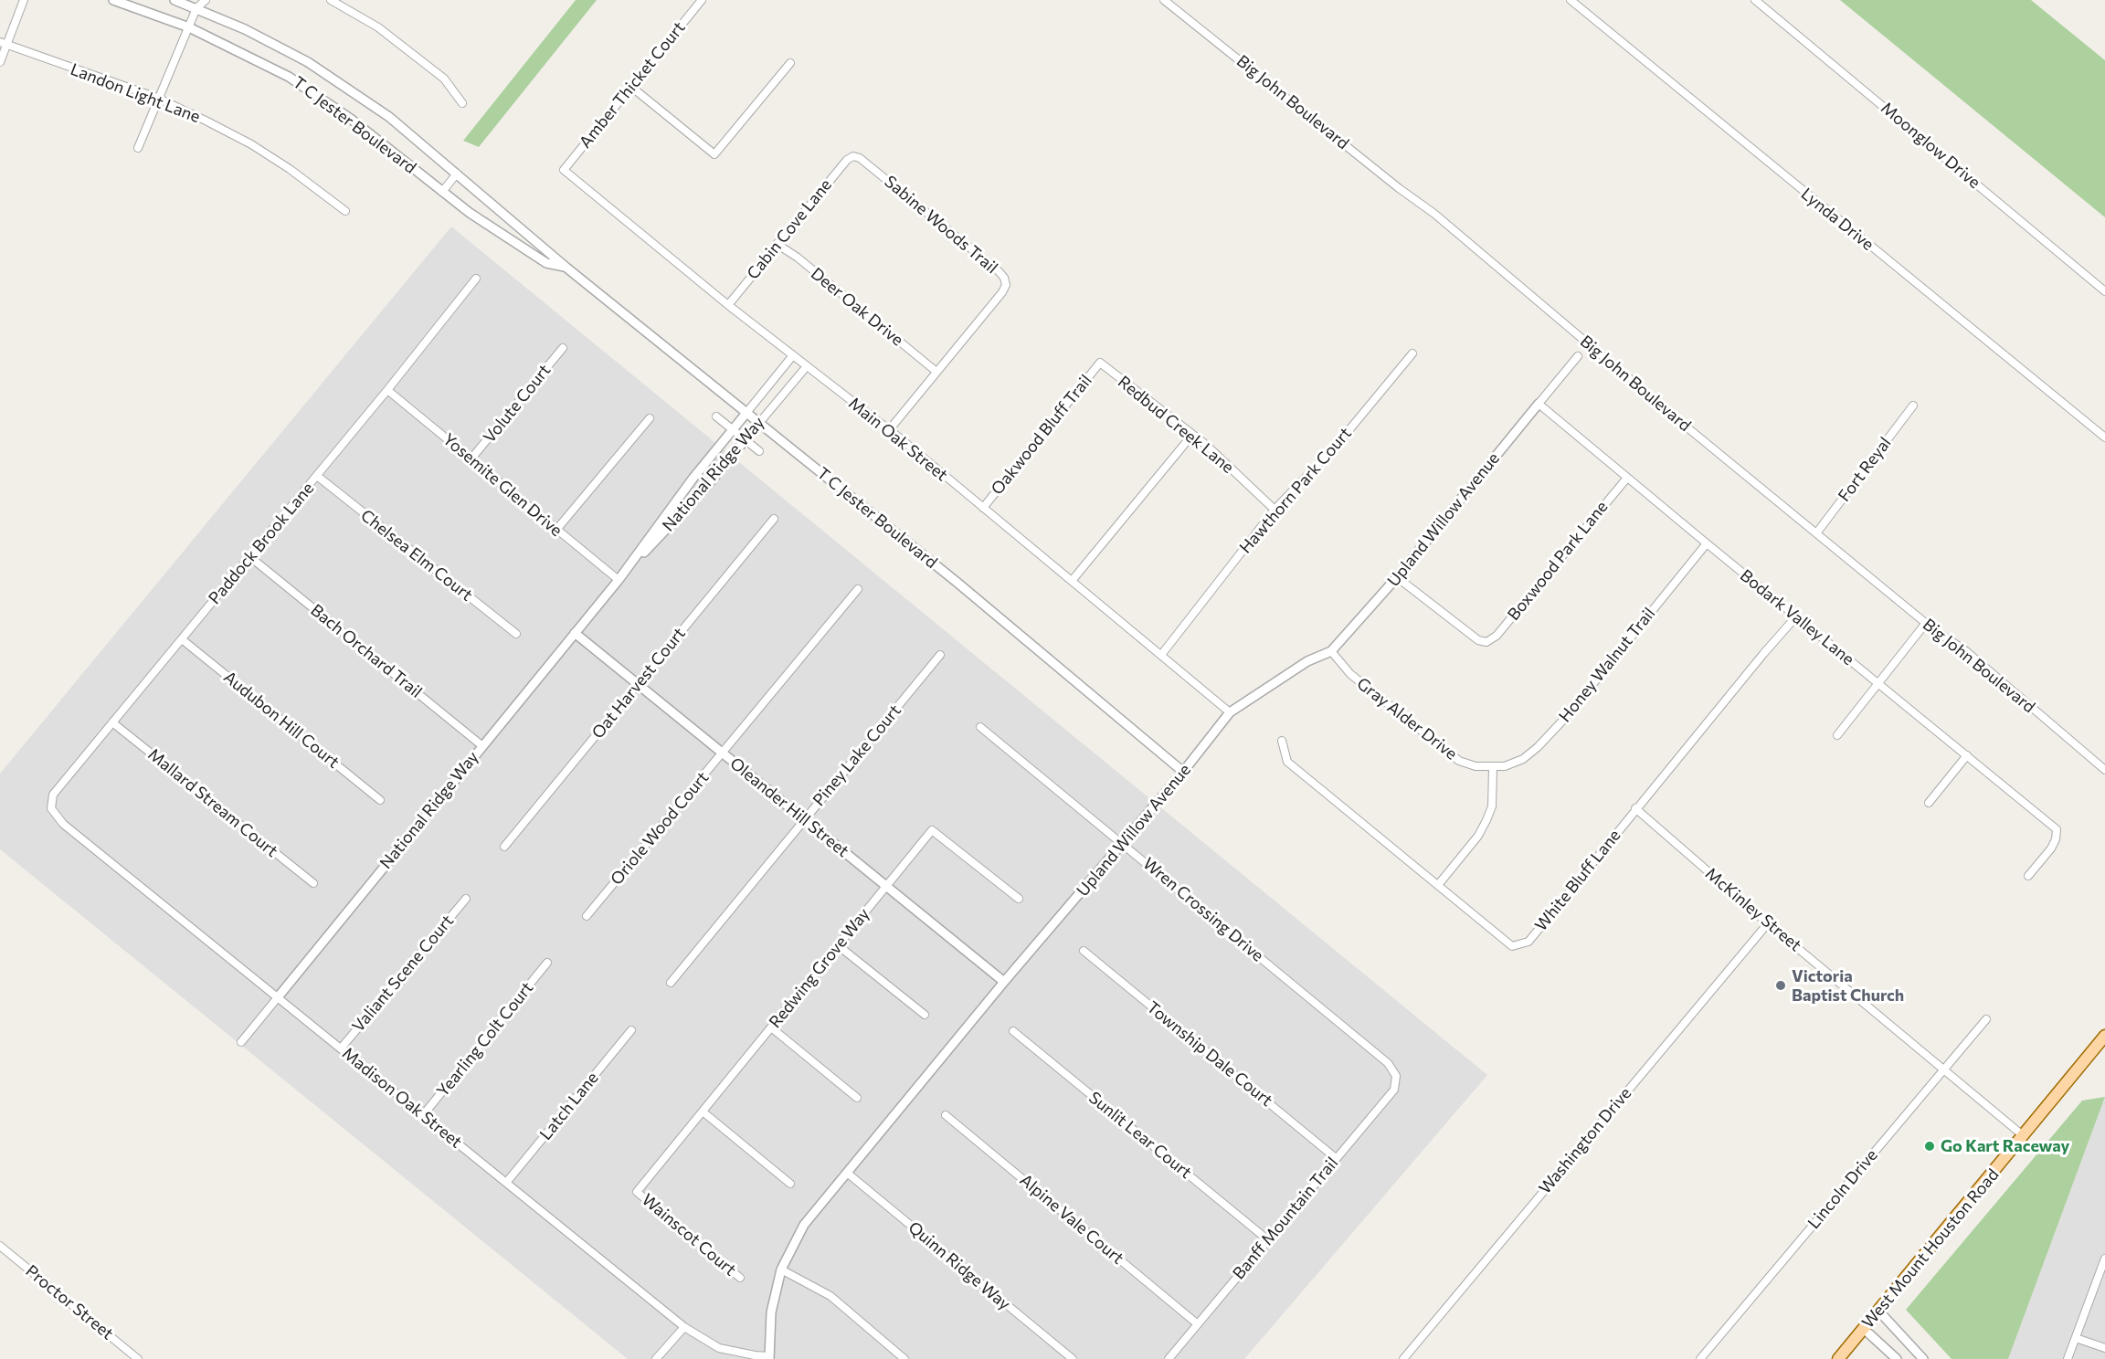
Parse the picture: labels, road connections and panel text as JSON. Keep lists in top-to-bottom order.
{
  "streets": {
    "main road": ["West Mount Houston Road"],
    "street": [
      "Amber Thicket Court",
      "Landon Light Lane",
      "Big John Boulevard",
      "T C Jester Boulevard",
      "Moonglow Drive",
      "Lynda Drive",
      "Sabine Woods Trail",
      "Cabin Cove Lane",
      "Deer Oak Drive",
      "Volute Court",
      "Redbud Creek Lane",
      "Oakwood Bluff Trail",
      "Main Oak Street",
      "Fort Reyal",
      "National Ridge Way",
      "Yosemite Glen Drive",
      "Hawthorn Park Court",
      "Upland Willow Avenue",
      "Paddock Brook Lane",
      "Chelsea Elm Court",
      "Boxwood Park Lane",
      "Bodark Valley Lane",
      "Bach Orchard Trail",
      "Honey Walnut Trail",
      "Oat Harvest Court",
      "Gray Alder Drive",
      "Audubon Hill Court",
      "Piney Lake Court",
      "Mallard Stream Court",
      "Oleander Hill Street",
      "Oriole Wood Court",
      "White Bluff Lane",
      "Wren Crossing Drive",
      "McKinley Street",
      "Redwing Grove Way",
      "Valiant Scene Court",
      "Yearling Colt Court",
      "Township Dale Court",
      "Madison Oak Street",
      "Latch Lane",
      "Sunlit Lear Court",
      "Washington Drive",
      "Lincoln Drive",
      "Banff Mountain Trail",
      "Alpine Vale Court",
      "Wainscot Court",
      "Quinn Ridge Way",
      "Proctor Street"
    ]
  },
  "crossings": [
    ["Amber Thicket Court", "Main Oak Street"],
    ["Big John Boulevard", "Fort Reyal"],
    ["T C Jester Boulevard", "National Ridge Way"],
    ["T C Jester Boulevard", "Upland Willow Avenue"],
    ["Sabine Woods Trail", "Cabin Cove Lane"],
    ["Sabine Woods Trail", "Deer Oak Drive"],
    ["Sabine Woods Trail", "Main Oak Street"],
    ["Cabin Cove Lane", "Deer Oak Drive"],
    ["Cabin Cove Lane", "Main Oak Street"],
    ["Volute Court", "Yosemite Glen Drive"],
    ["Redbud Creek Lane", "Oakwood Bluff Trail"],
    ["Redbud Creek Lane", "Hawthorn Park Court"],
    ["Oakwood Bluff Trail", "Main Oak Street"],
    ["Main Oak Street", "National Ridge Way"],
    ["Main Oak Street", "Hawthorn Park Court"],
    ["Main Oak Street", "Upland Willow Avenue"],
    ["National Ridge Way", "Yosemite Glen Drive"],
    ["National Ridge Way", "Bach Orchard Trail"],
    ["National Ridge Way", "Oleander Hill Street"],
    ["National Ridge Way", "Madison Oak Street"],
    ["Yosemite Glen Drive", "Paddock Brook Lane"],
    ["Upland Willow Avenue", "Boxwood Park Lane"],
    ["Upland Willow Avenue", "Bodark Valley Lane"],
    ["Upland Willow Avenue", "Gray Alder Drive"],
    ["Upland Willow Avenue", "Oleander Hill Street"],
    ["Upland Willow Avenue", "Wren Crossing Drive"],
    ["Upland Willow Avenue", "Madison Oak Street"],
    ["Upland Willow Avenue", "Quinn Ridge Way"],
    ["Paddock Brook Lane", "Chelsea Elm Court"],
    ["Paddock Brook Lane", "Bach Orchard Trail"],
    ["Paddock Brook Lane", "Audubon Hill Court"],
    ["Paddock Brook Lane", "Mallard Stream Court"],
    ["Paddock Brook Lane", "Madison Oak Street"],
    ["Boxwood Park Lane", "Bodark Valley Lane"],
    ["Bodark Valley Lane", "Honey Walnut Trail"],
    ["Bodark Valley Lane", "White Bluff Lane"],
    ["Honey Walnut Trail", "Gray Alder Drive"],
    ["Oat Harvest Court", "Oleander Hill Street"],
    ["Piney Lake Court", "Oleander Hill Street"],
    ["Oleander Hill Street", "Oriole Wood Court"],
    ["Oleander Hill Street", "Redwing Grove Way"],
    ["White Bluff Lane", "McKinley Street"],
    ["Wren Crossing Drive", "Banff Mountain Trail"],
    ["McKinley Street", "Washington Drive"],
    ["McKinley Street", "Lincoln Drive"],
    ["McKinley Street", "West Mount Houston Road"],
    ["Redwing Grove Way", "Wainscot Court"],
    ["Valiant Scene Court", "Madison Oak Street"],
    ["Yearling Colt Court", "Madison Oak Street"],
    ["Township Dale Court", "Banff Mountain Trail"],
    ["Madison Oak Street", "Latch Lane"],
    ["Sunlit Lear Court", "Banff Mountain Trail"],
    ["Banff Mountain Trail", "Alpine Vale Court"]
  ],
  "places": ["Victoria Baptist Church", "Go Kart Raceway"]
}
